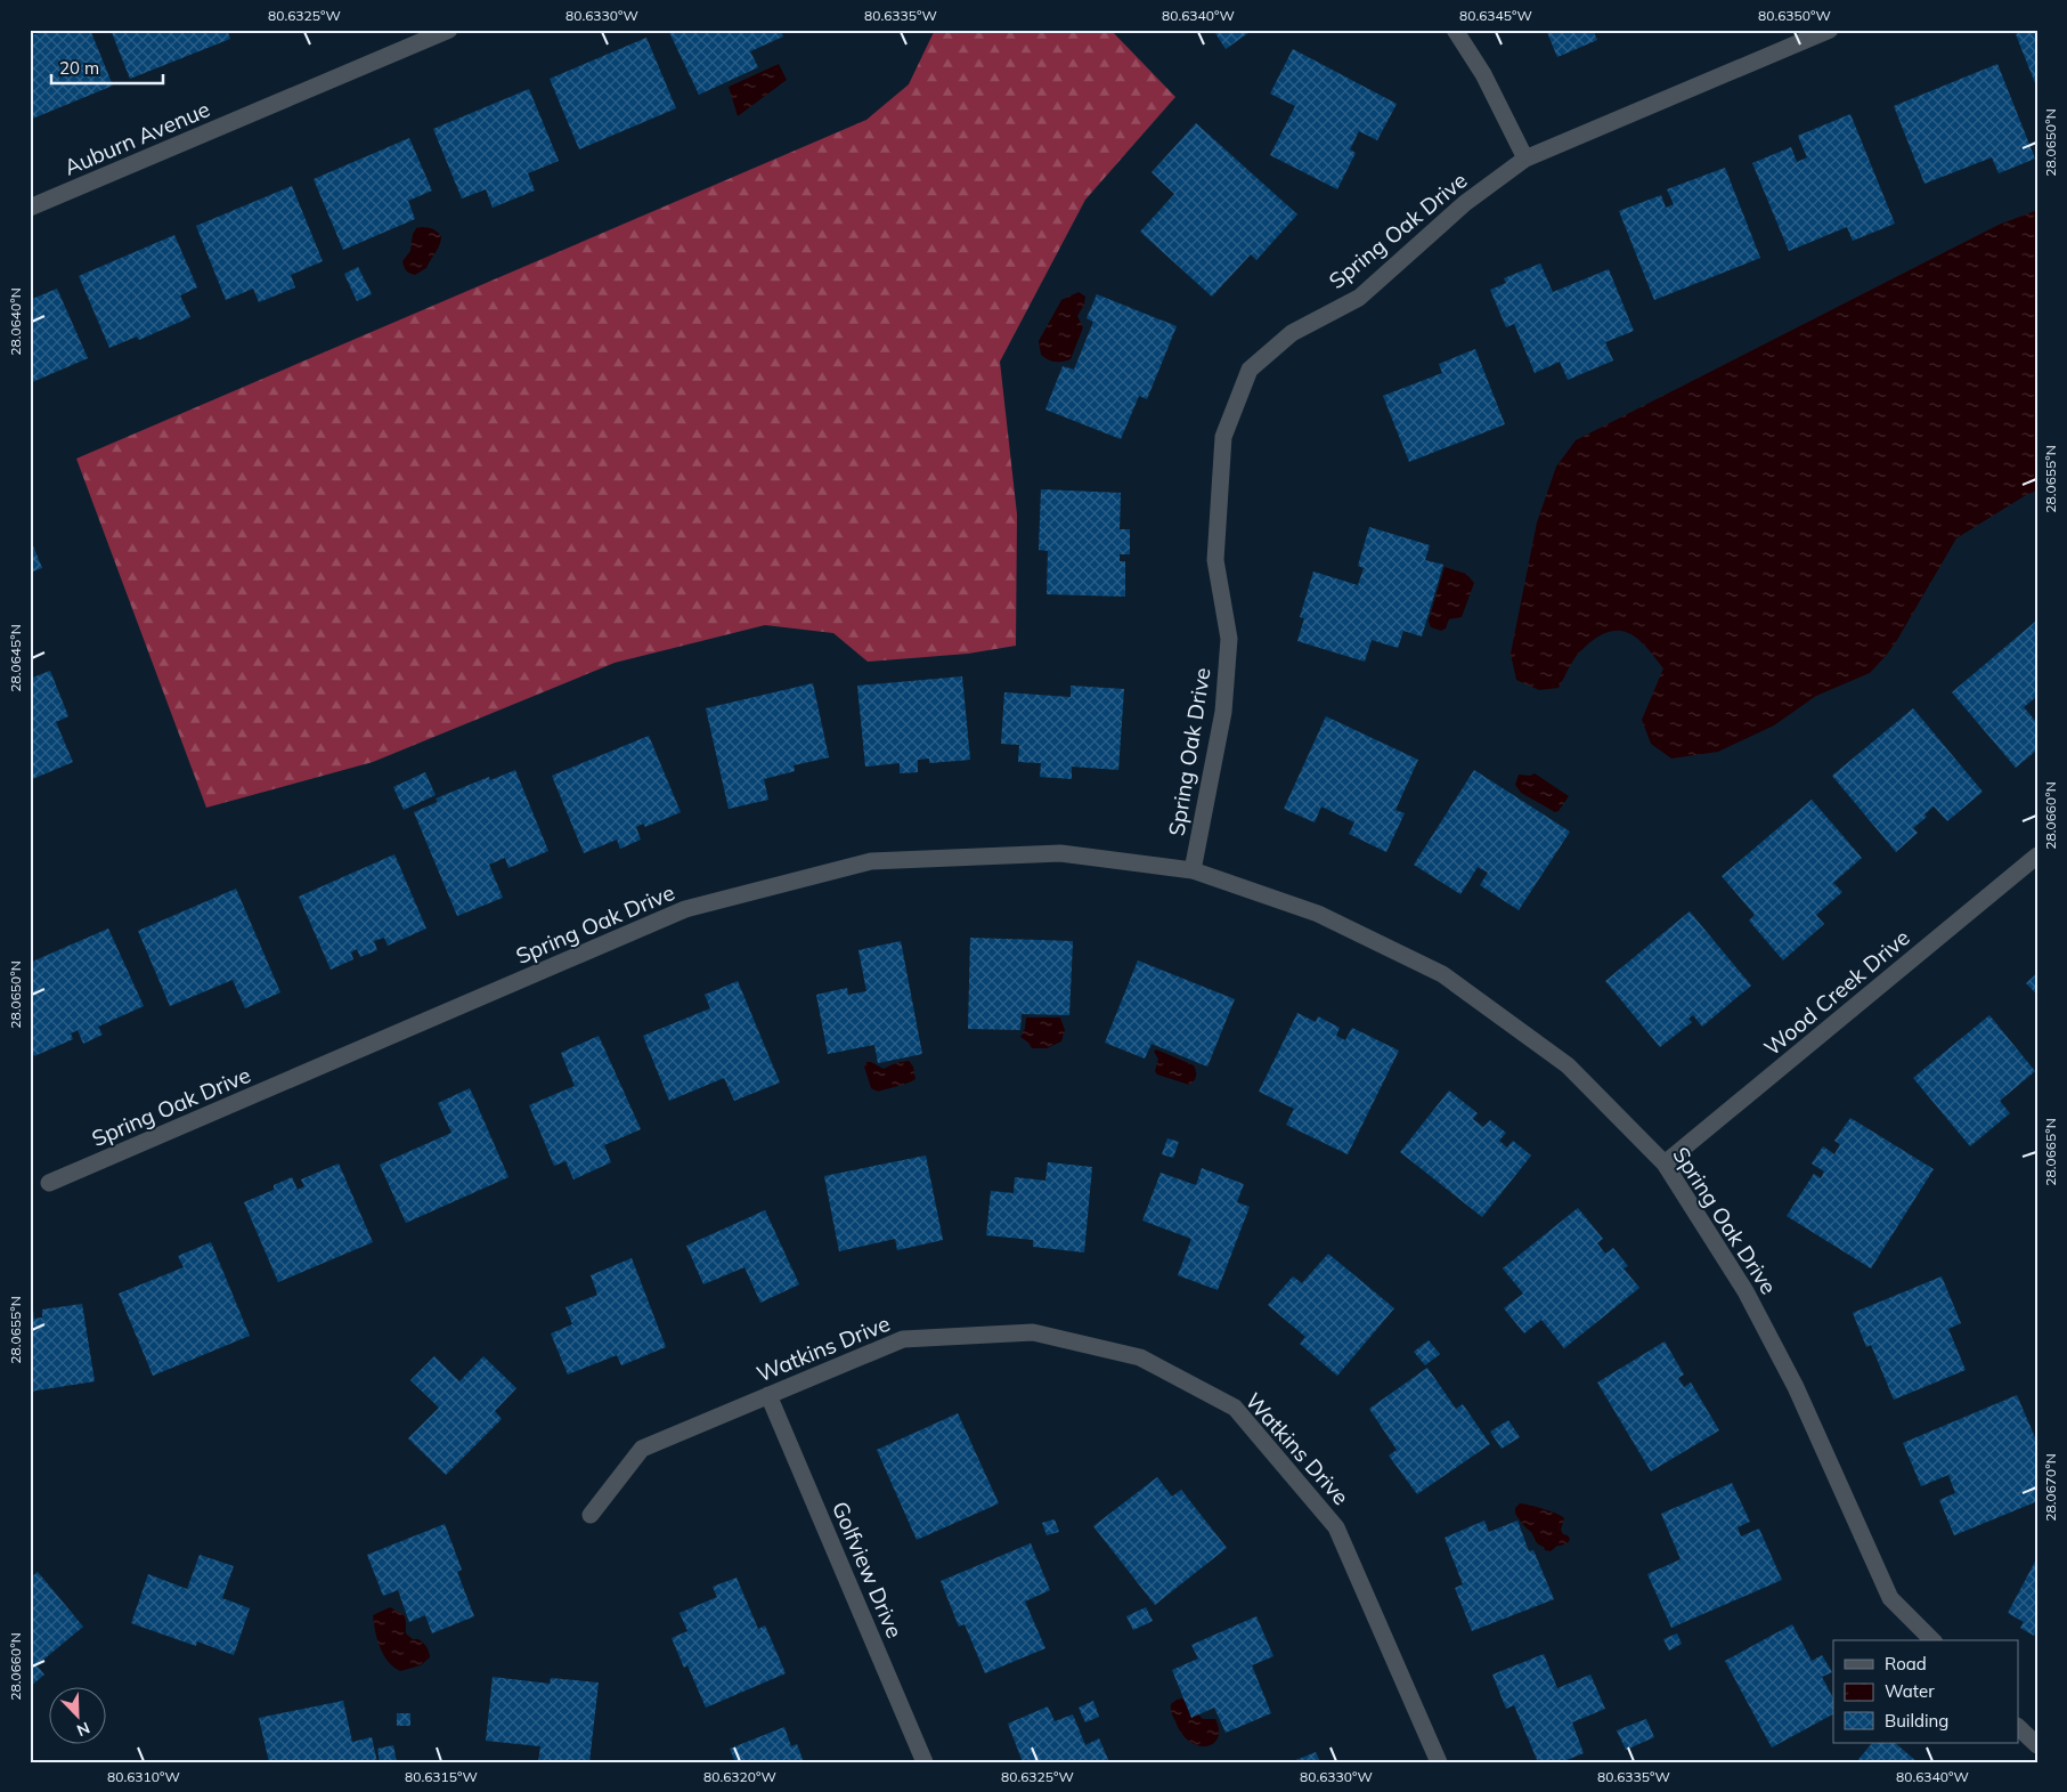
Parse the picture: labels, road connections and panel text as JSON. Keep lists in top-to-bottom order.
{
  "streets": {
    "street": [
      "Auburn Avenue",
      "Spring Oak Drive",
      "Wood Creek Drive",
      "Watkins Drive",
      "Golfview Drive"
    ]
  },
  "crossings": [
    ["Spring Oak Drive", "Wood Creek Drive"],
    ["Watkins Drive", "Golfview Drive"]
  ],
  "legend": ["Road", "Water", "Building"],
  "scale_bar": "20 m",
  "north": "bottom right",
  "coordinates": [
    "80.6325°W",
    "80.6330°W",
    "80.6335°W",
    "80.6340°W",
    "80.6345°W",
    "80.6350°W",
    "28.0650°N",
    "28.0640°N",
    "28.0655°N",
    "28.0645°N",
    "28.0660°N",
    "28.0665°N",
    "28.0670°N",
    "80.6310°W",
    "80.6315°W",
    "80.6320°W"
  ]
}
